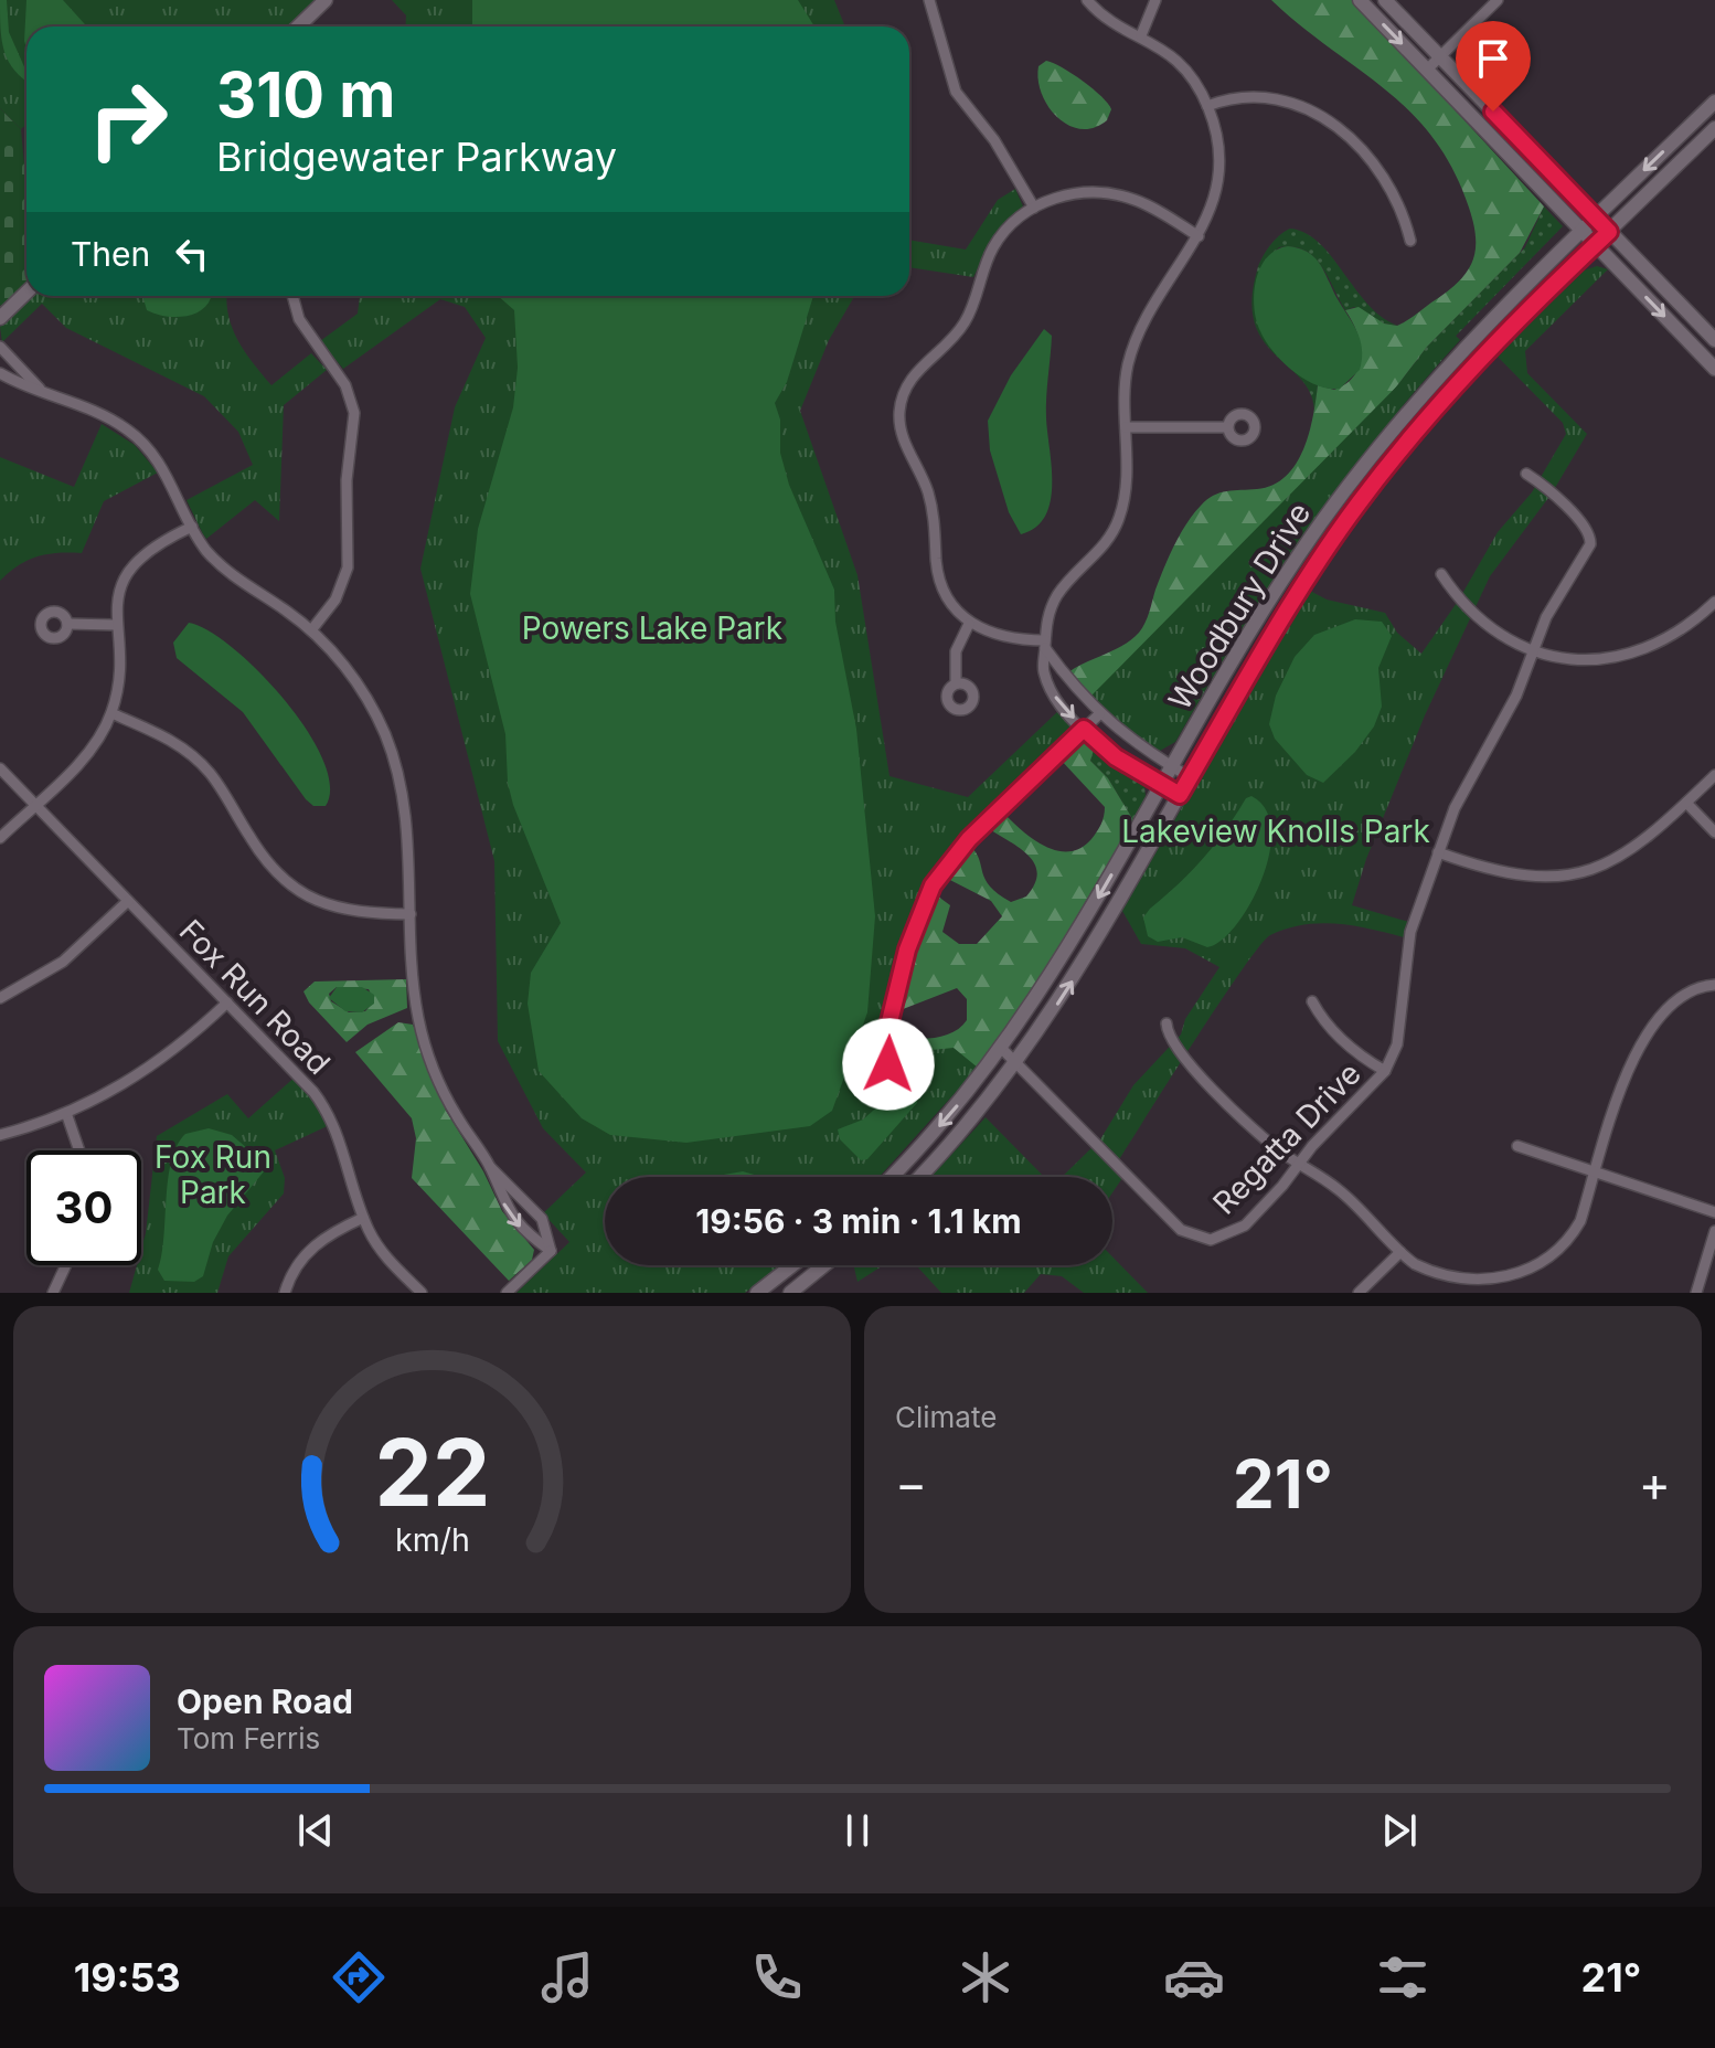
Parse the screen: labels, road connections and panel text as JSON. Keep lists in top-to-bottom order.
{
  "streets": {
    "main road": ["Woodbury Drive"],
    "street": ["Fox Run Road", "Regatta Drive"]
  },
  "crossings": [
    ["Woodbury Drive", "Regatta Drive"]
  ],
  "parks": ["Powers Lake Park", "Lakeview Knolls Park", "Fox Run Park"],
  "page": {
    "turn": ["310 m", "Bridgewater Parkway"],
    "then": "Then",
    "limit": "30",
    "trip": "19:56 · 3 min · 1.1 km",
    "tile": "Climate",
    "heat": ["−", "21°", "+"],
    "song": ["Open Road", "Tom Ferris"],
    "tabs": ["19:53", "21°"],
    "gauge": ["22", "km/h"]
  }
}
